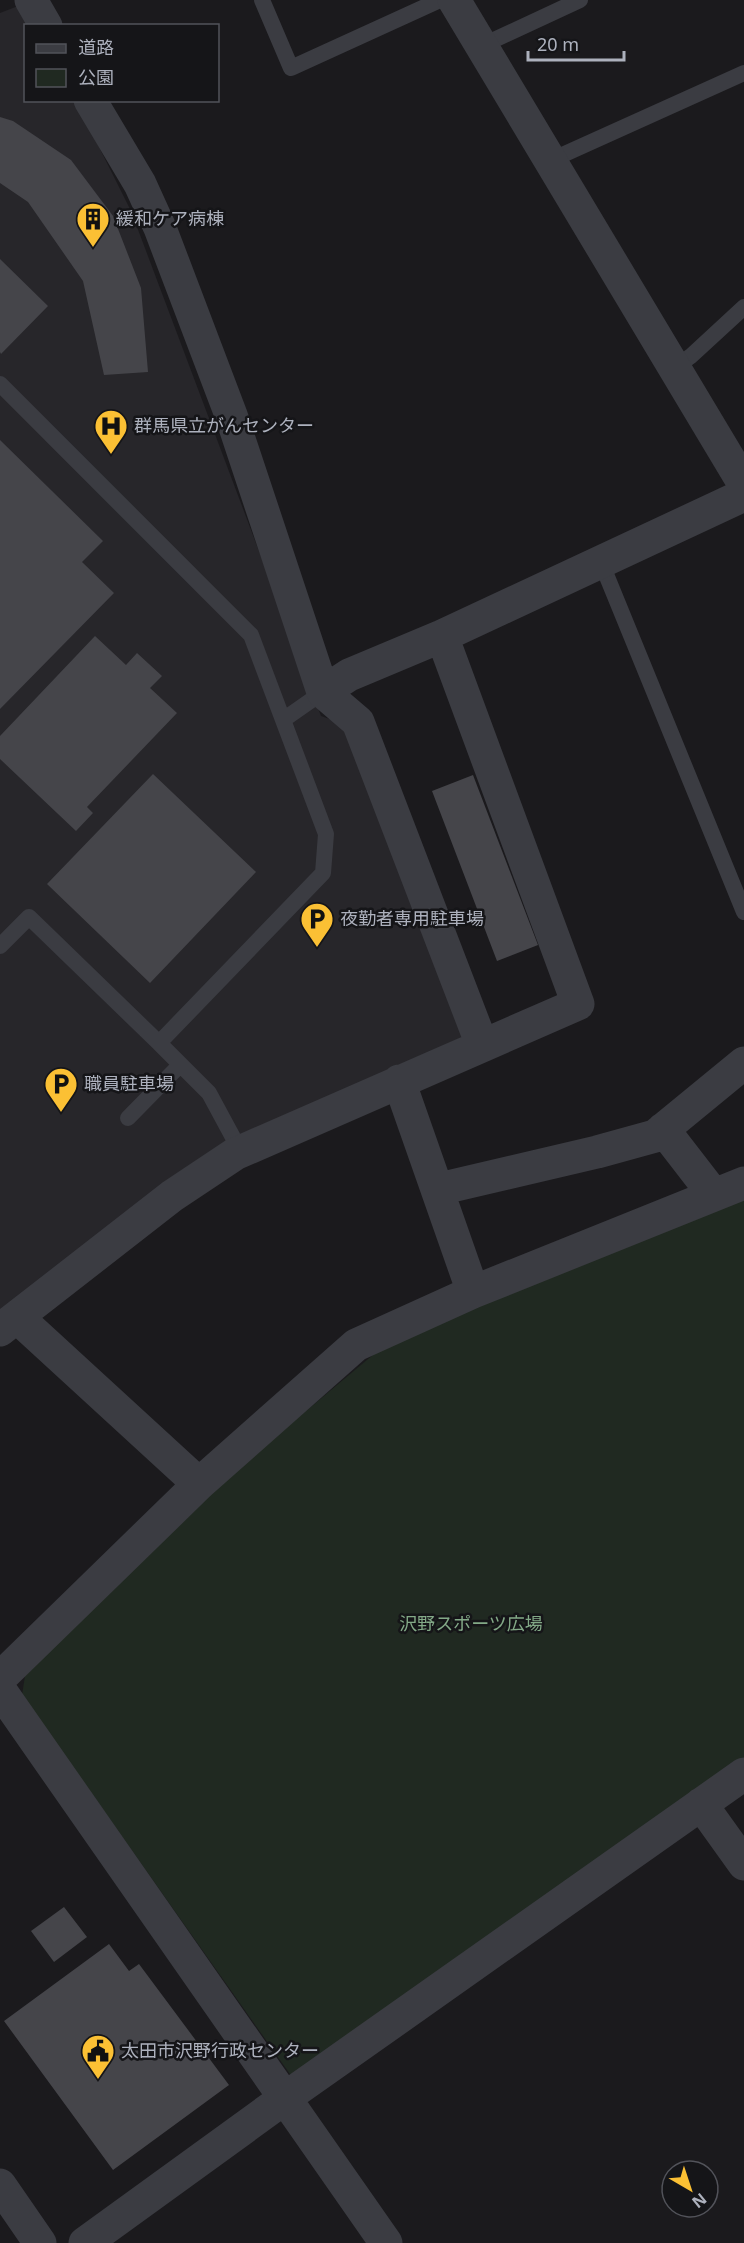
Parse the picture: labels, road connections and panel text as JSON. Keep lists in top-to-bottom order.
{
  "parks": ["沢野スポーツ広場"],
  "places": {
    "building": ["緩和ケア病棟"],
    "hospital": ["群馬県立がんセンター"],
    "parking": ["夜勤者専用駐車場", "職員駐車場"],
    "public building": ["太田市沢野行政センター"]
  },
  "legend": ["道路", "公園"],
  "scale_bar": "20 m",
  "north": "bottom right"
}
